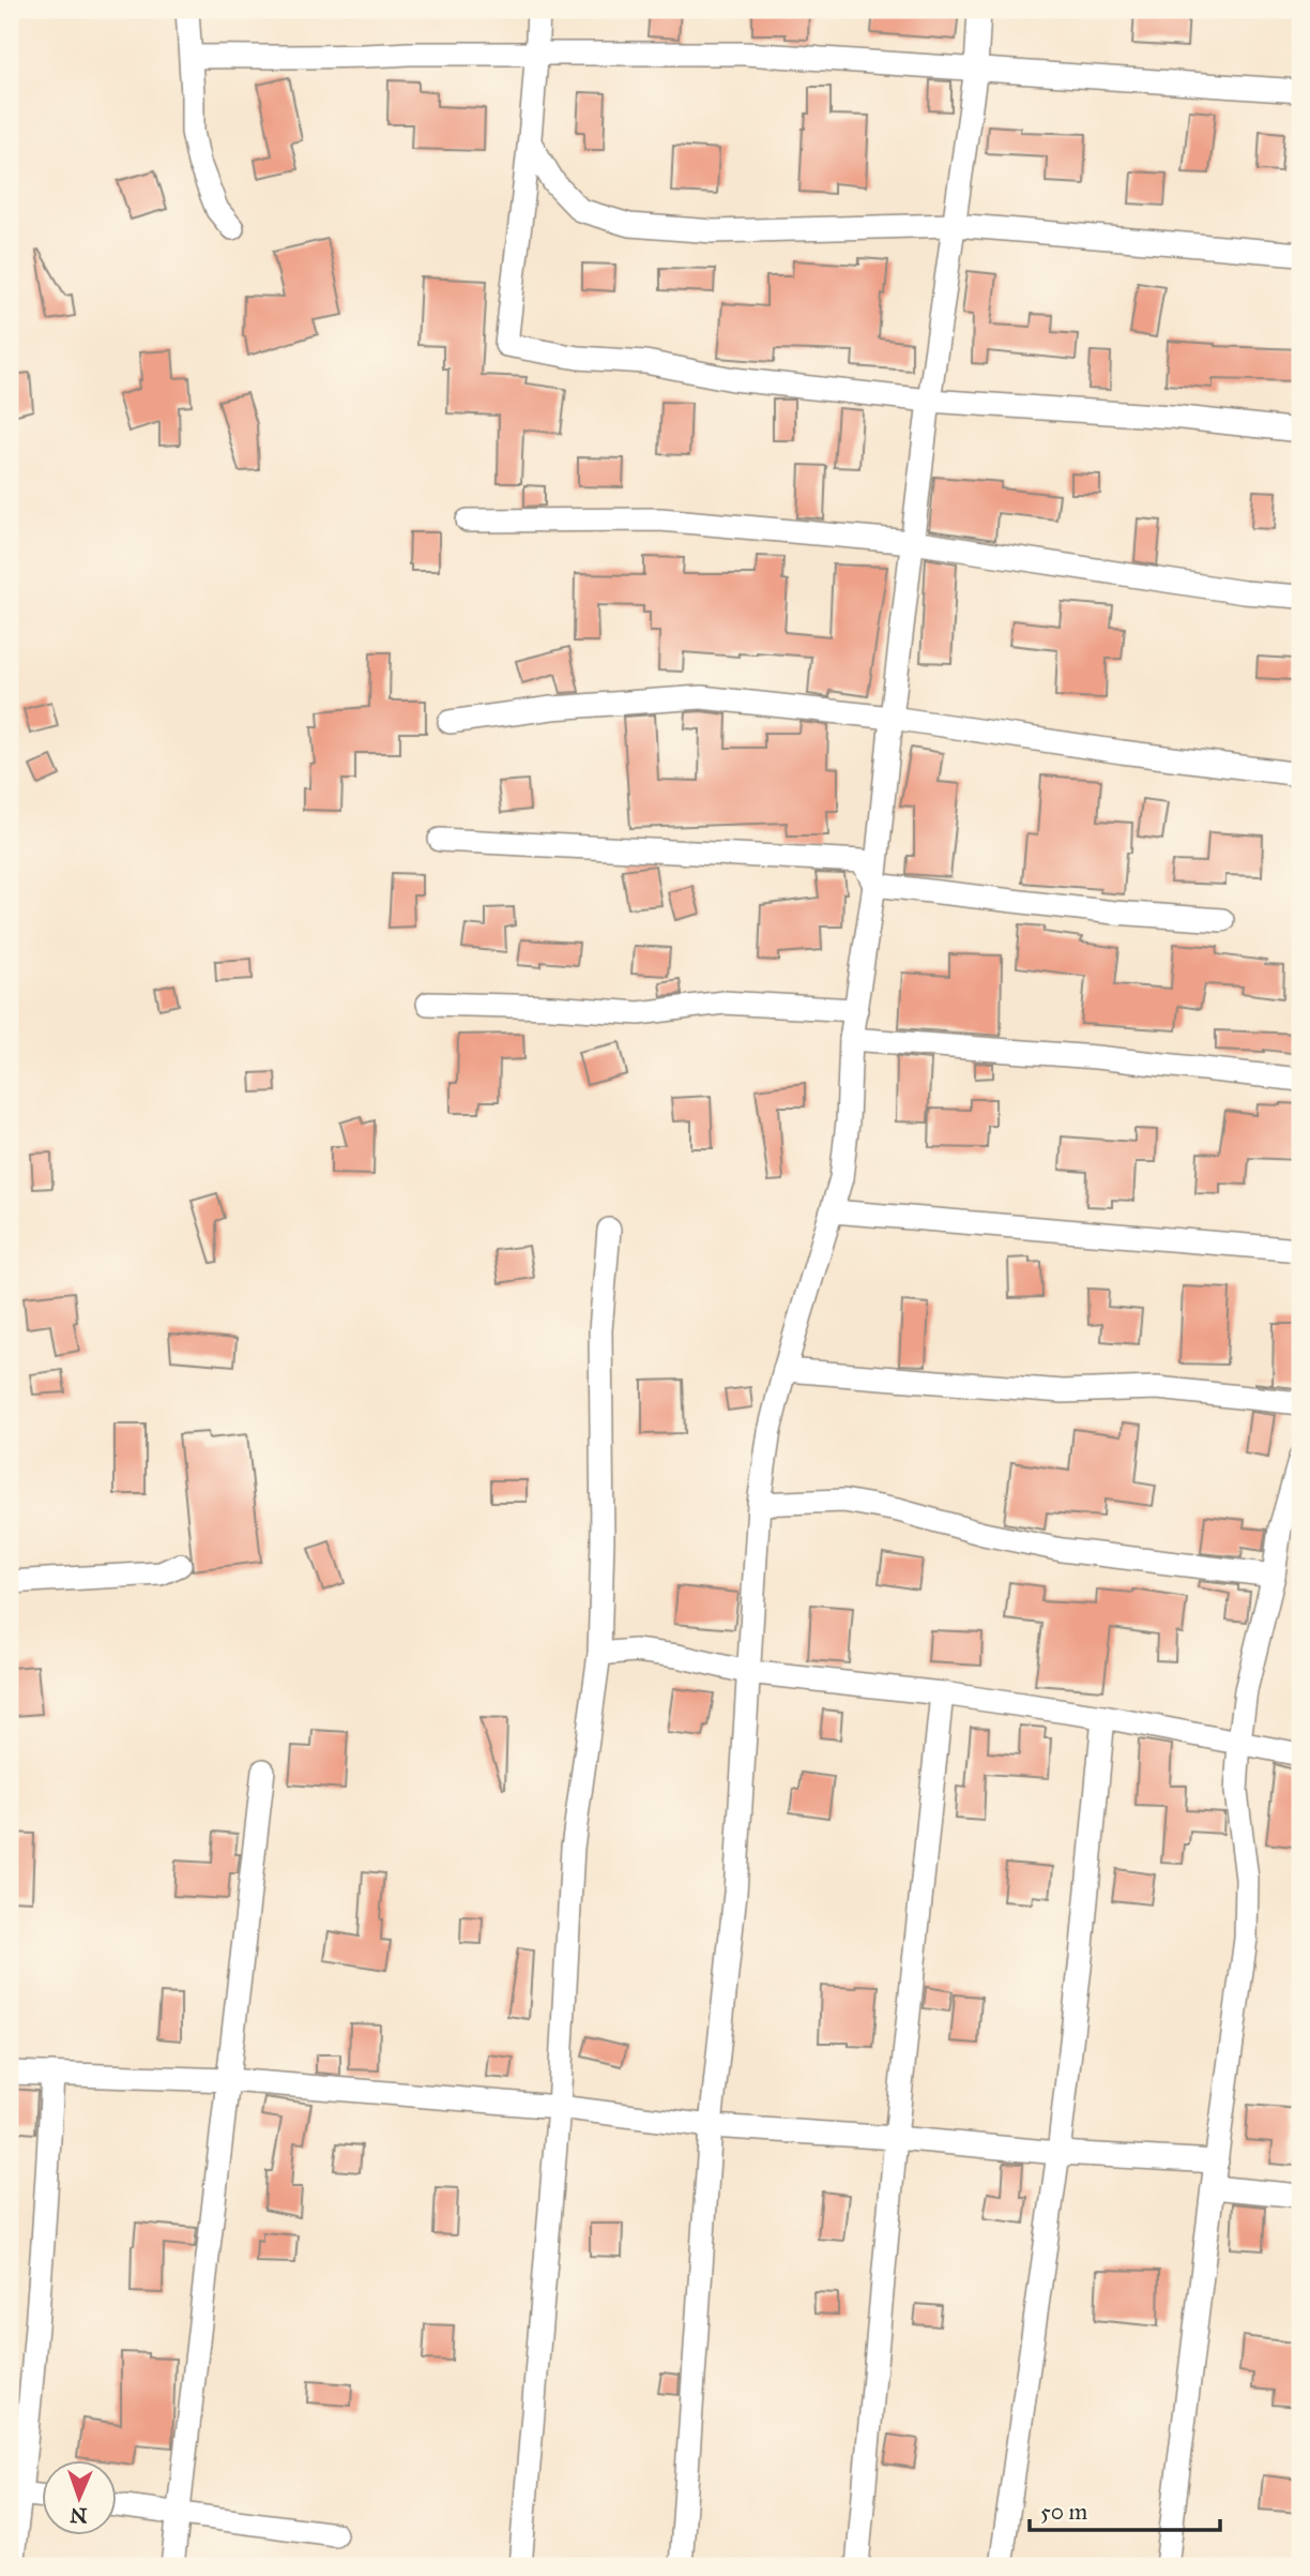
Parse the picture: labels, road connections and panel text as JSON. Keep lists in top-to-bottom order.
{
  "scale_bar": "50 m",
  "north": "bottom"
}
